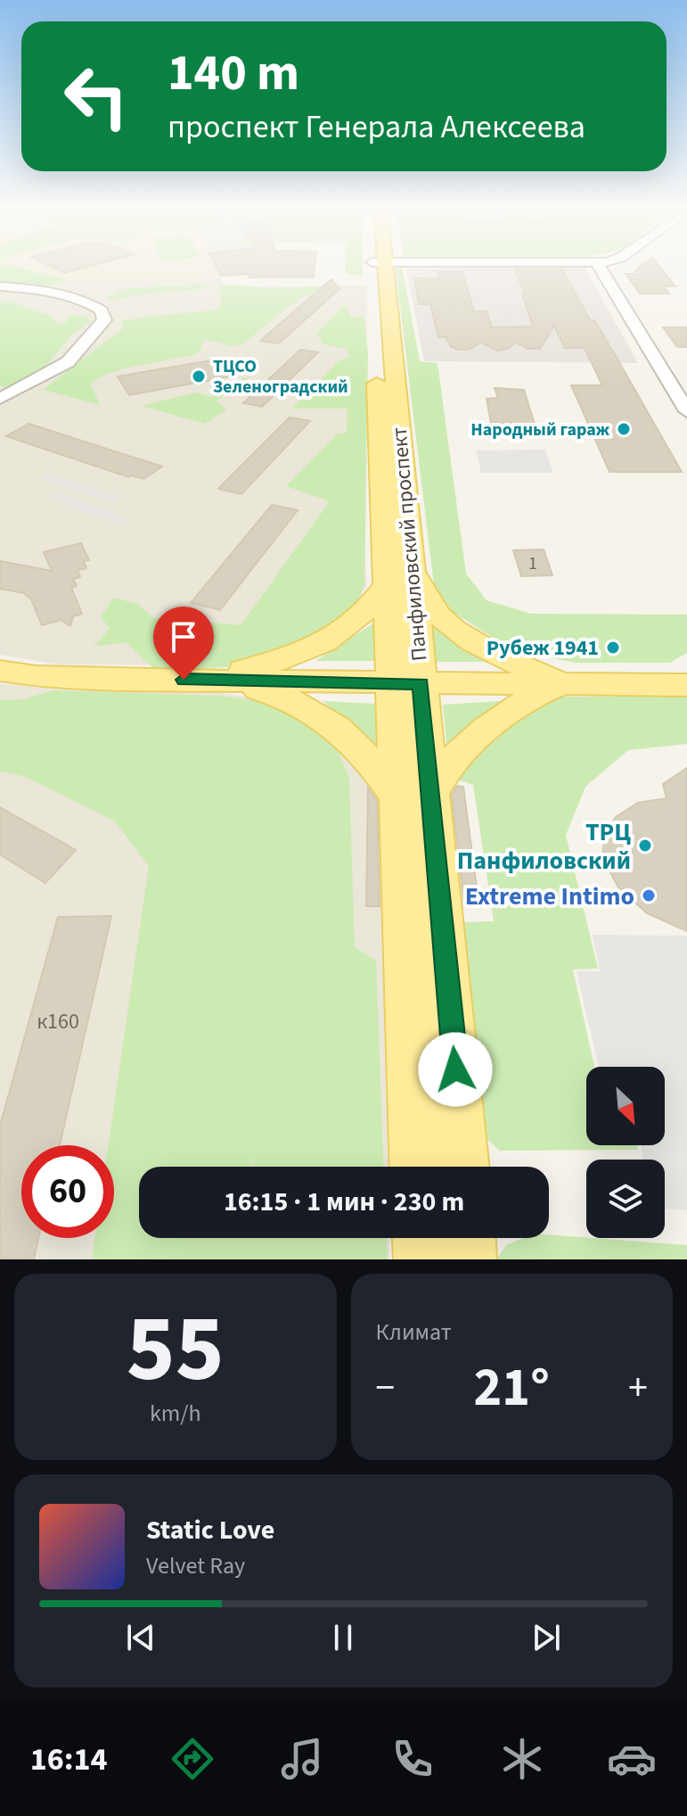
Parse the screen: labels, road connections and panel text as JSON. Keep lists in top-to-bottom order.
{
  "streets": {
    "main road": ["Панфиловский проспект"]
  },
  "places": [
    "ТЦСО Зеленоградский",
    "Народный гараж",
    "Рубеж 1941",
    "ТРЦ Панфиловский",
    "Extreme Intimo"
  ],
  "house_numbers": ["1", "к160"],
  "north": "bottom right",
  "page": {
    "turn": ["140 m", "проспект Генерала Алексеева"],
    "limit": "60",
    "trip": "16:15 · 1 мин · 230 m",
    "tile": [
      ["55", "km/h"],
      "Климат"
    ],
    "heat": ["−", "21°", "+"],
    "song": ["Static Love", "Velvet Ray"],
    "tabs": "16:14"
  }
}
